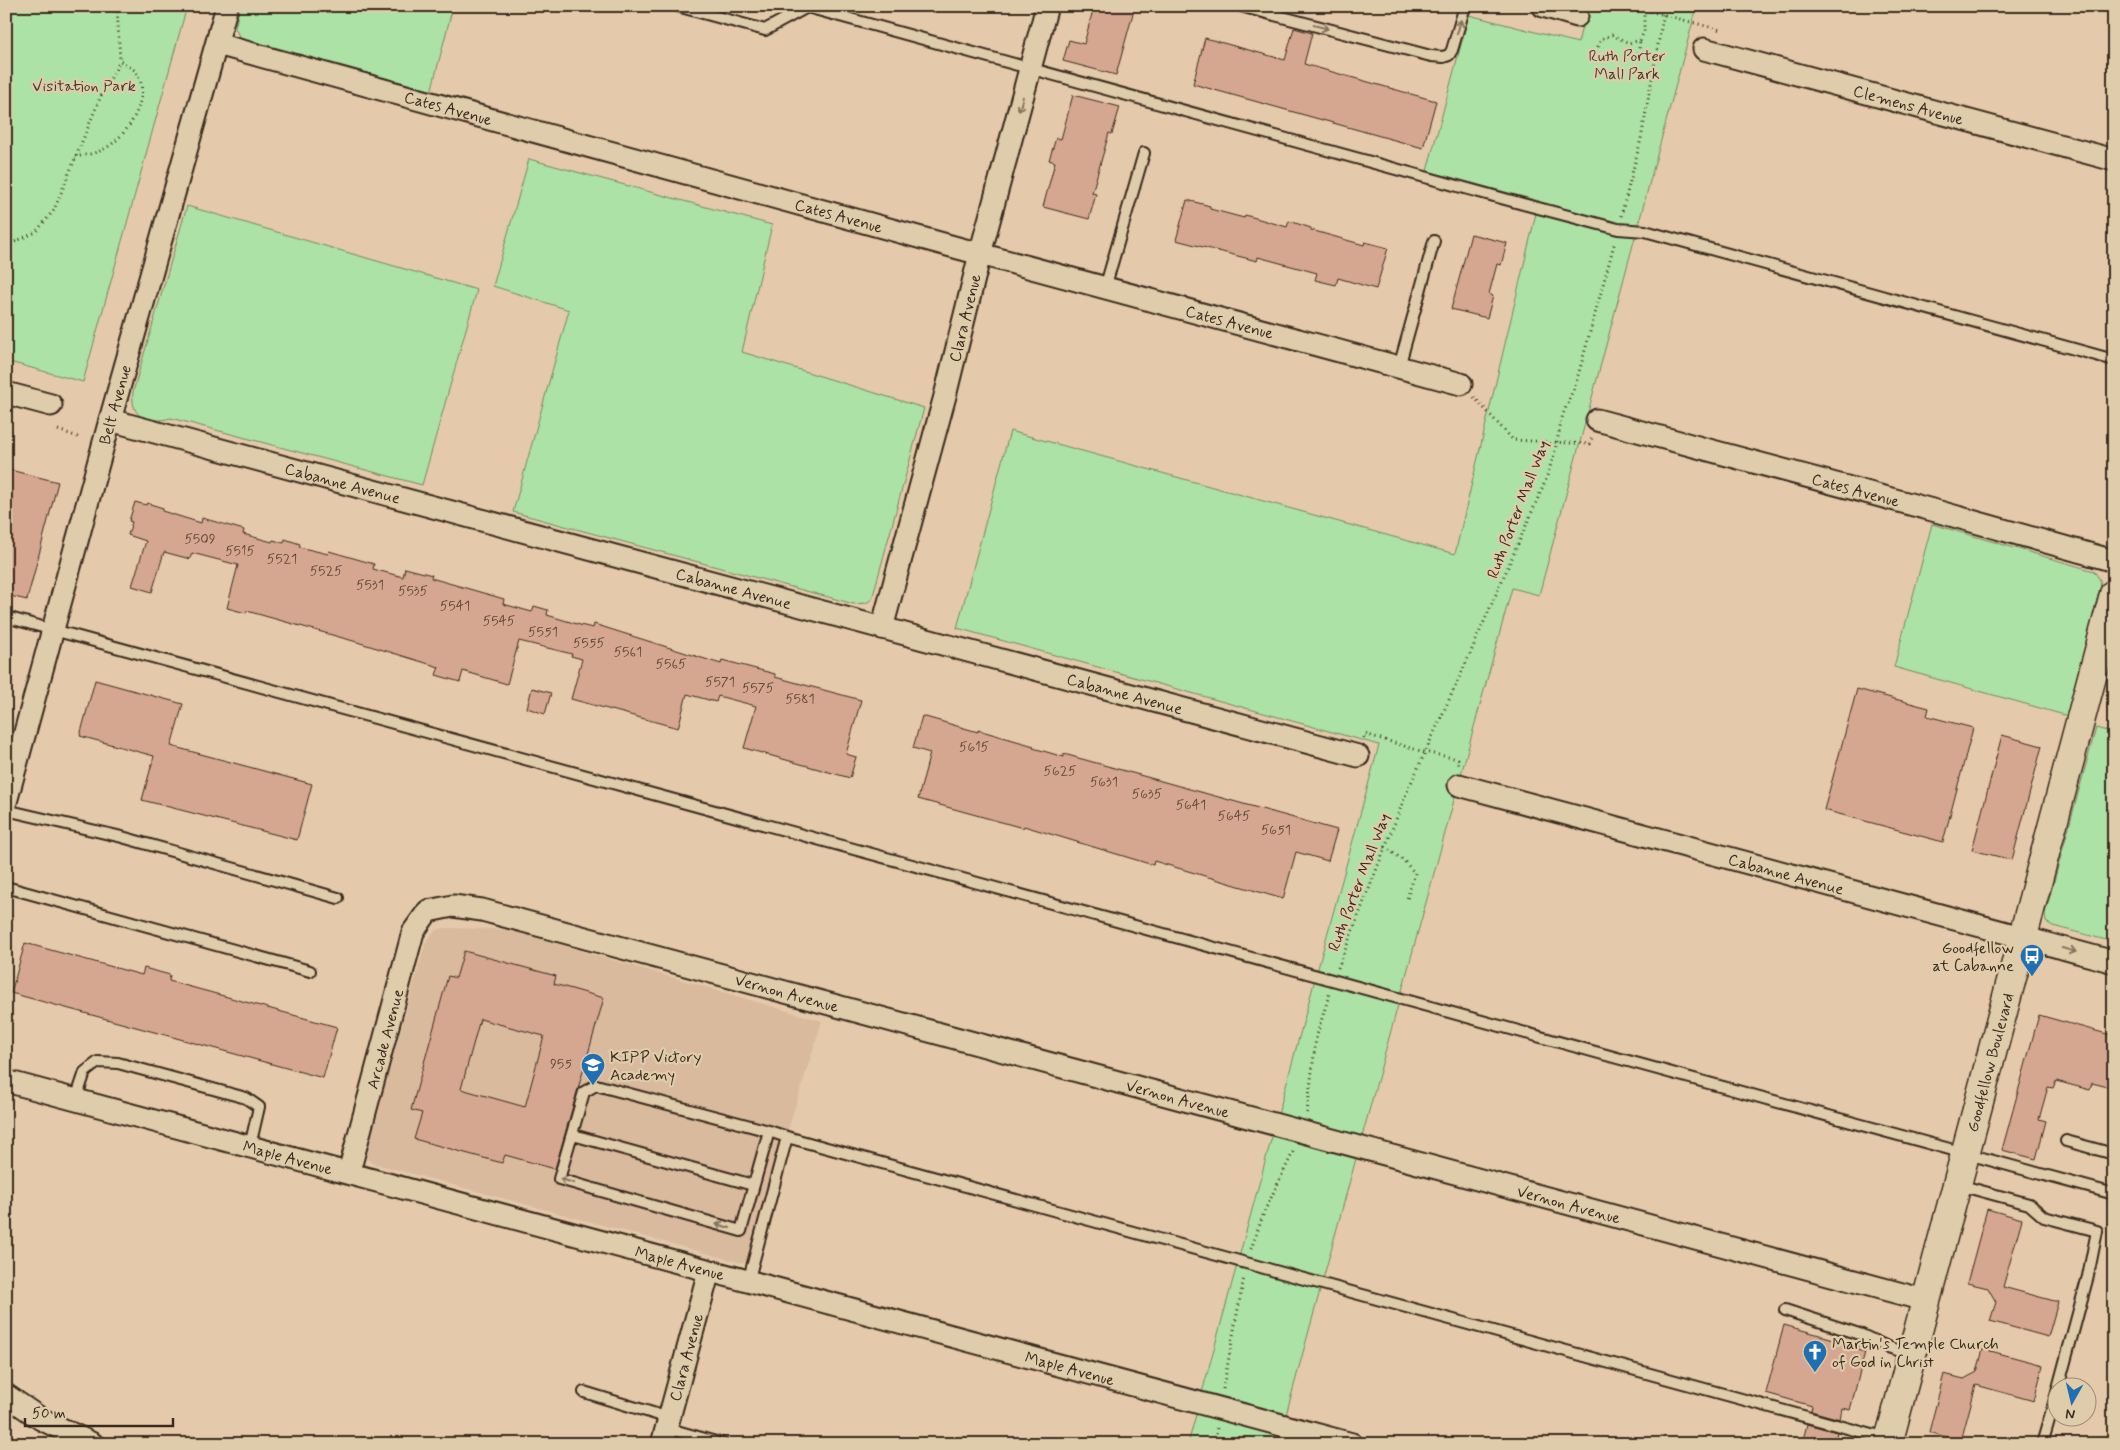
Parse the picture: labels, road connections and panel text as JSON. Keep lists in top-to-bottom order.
{
  "streets": {
    "main road": ["Goodfellow Boulevard"],
    "street": [
      "Clemens Avenue",
      "Cates Avenue",
      "Clara Avenue",
      "Belt Avenue",
      "Cabanne Avenue",
      "Vernon Avenue",
      "Arcade Avenue",
      "Maple Avenue"
    ],
    "path": ["Ruth Porter Mall Way"]
  },
  "crossings": [
    ["Cates Avenue", "Clara Avenue"],
    ["Cates Avenue", "Belt Avenue"],
    ["Clara Avenue", "Cabanne Avenue"],
    ["Clara Avenue", "Maple Avenue"],
    ["Belt Avenue", "Cabanne Avenue"],
    ["Cabanne Avenue", "Goodfellow Boulevard"],
    ["Vernon Avenue", "Arcade Avenue"],
    ["Vernon Avenue", "Goodfellow Boulevard"],
    ["Arcade Avenue", "Maple Avenue"]
  ],
  "parks": ["Ruth Porter Mall Park", "Visitation Park"],
  "places": {
    "bus stop": ["Goodfellow at Cabanne"],
    "school or university": ["KIPP Victory Academy"],
    "church": ["Martin's Temple Church of God in Christ"]
  },
  "house_numbers": [
    "5509",
    "5515",
    "5521",
    "5525",
    "5531",
    "5535",
    "5541",
    "5545",
    "5551",
    "5555",
    "5561",
    "5565",
    "5571",
    "5575",
    "5581",
    "5615",
    "5625",
    "5631",
    "5635",
    "5641",
    "5645",
    "5651",
    "955"
  ],
  "scale_bar": "50 m",
  "north": "bottom"
}
